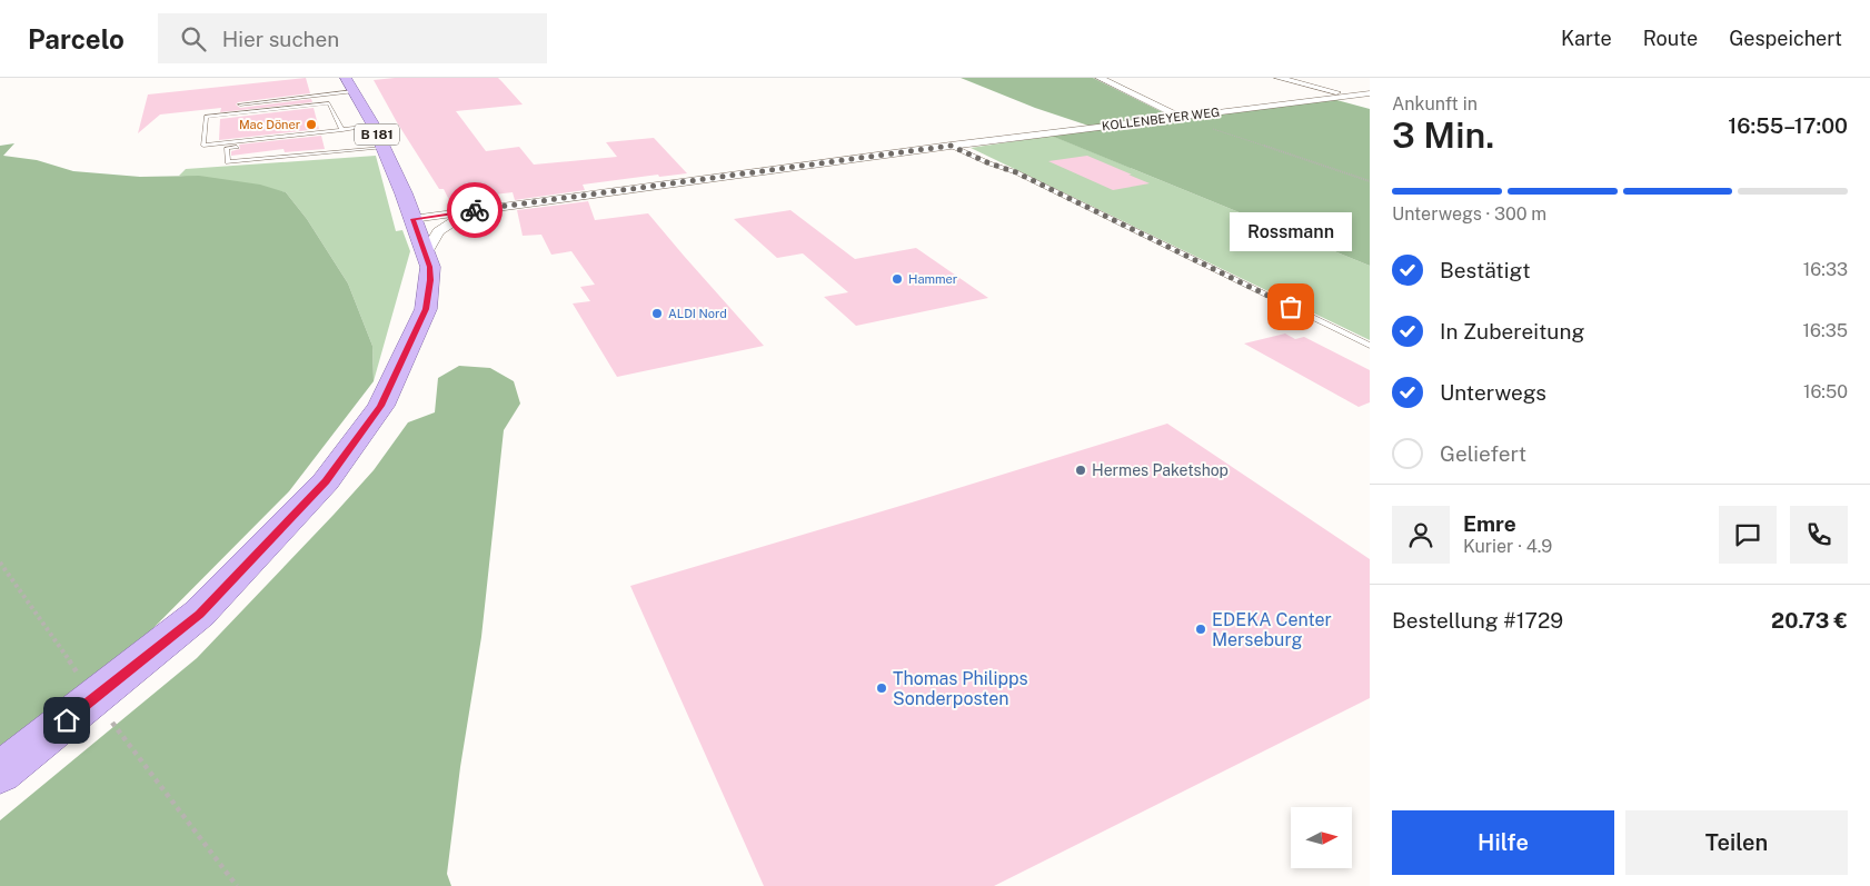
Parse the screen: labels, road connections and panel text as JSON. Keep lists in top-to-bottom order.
{
  "streets": {
    "main road": ["B 181"],
    "street": ["KOLLENBEYER WEG"]
  },
  "places": [
    "Mac Döner",
    "Hammer",
    "Rossmann",
    "ALDI Nord",
    "Hermes Paketshop",
    "EDEKA Center Merseburg",
    "Thomas Philipps Sonderposten"
  ],
  "north": "right",
  "page": {
    "header": "Parcelo",
    "search": "Hier suchen",
    "nav": ["Karte", "Route", "Gespeichert"],
    "heading": ["3 Min.", "Ankunft in", "16:55–17:00"],
    "panel": [
      "Emre",
      "Kurier · 4.9",
      "Bestellung #1729",
      "20.73 €"
    ],
    "bar": "Unterwegs · 300 m",
    "bubble": "Rossmann",
    "list": [
      ["Bestätigt", "16:33"],
      ["In Zubereitung", "16:35"],
      ["Unterwegs", "16:50"],
      "Geliefert"
    ],
    "buttons": ["Hilfe", "Teilen"]
  }
}
